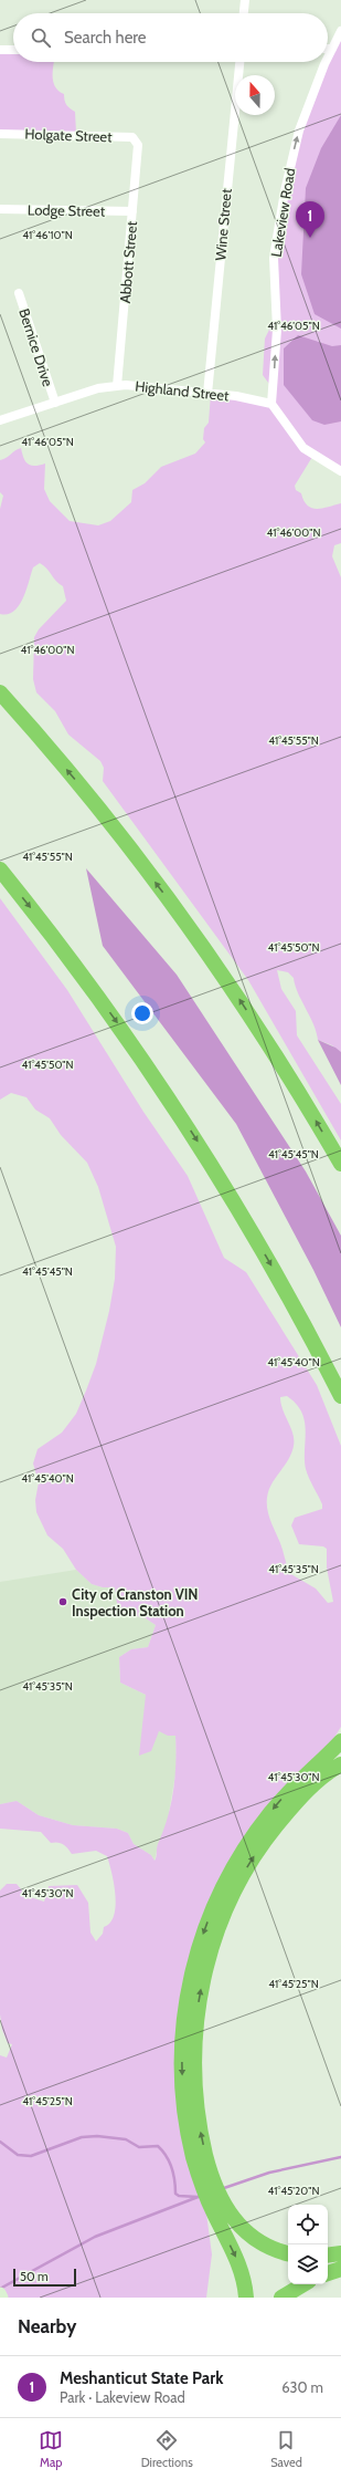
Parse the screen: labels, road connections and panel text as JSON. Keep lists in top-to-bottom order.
{
  "streets": {
    "street": [
      "Holgate Street",
      "Lodge Street",
      "Lakeview Road",
      "Wine Street",
      "Abbott Street",
      "Bernice Drive",
      "Highland Street"
    ]
  },
  "crossings": [
    ["Holgate Street", "Abbott Street"],
    ["Lodge Street", "Abbott Street"],
    ["Lakeview Road", "Highland Street"],
    ["Wine Street", "Highland Street"],
    ["Abbott Street", "Highland Street"],
    ["Bernice Drive", "Highland Street"]
  ],
  "one_way": ["Lakeview Road"],
  "places": ["City of Cranston VIN Inspection Station"],
  "scale_bar": "50 m",
  "north": "top",
  "page": {
    "search": "Search here",
    "pins": "1",
    "scale": "50 m",
    "heading": "Nearby",
    "list": [
      {
        "mark": "1",
        "name": "Meshanticut State Park",
        "note": "Park · Lakeview Road",
        "value": "630 m"
      }
    ],
    "nav": ["Map", "Directions", "Saved"]
  },
  "coordinates": [
    "41°46'10\"N",
    "41°46'05\"N",
    "41°46'00\"N",
    "41°45'55\"N",
    "41°45'50\"N",
    "41°45'45\"N",
    "41°45'40\"N",
    "41°45'35\"N",
    "41°45'30\"N",
    "41°45'25\"N",
    "41°45'20\"N"
  ]
}
